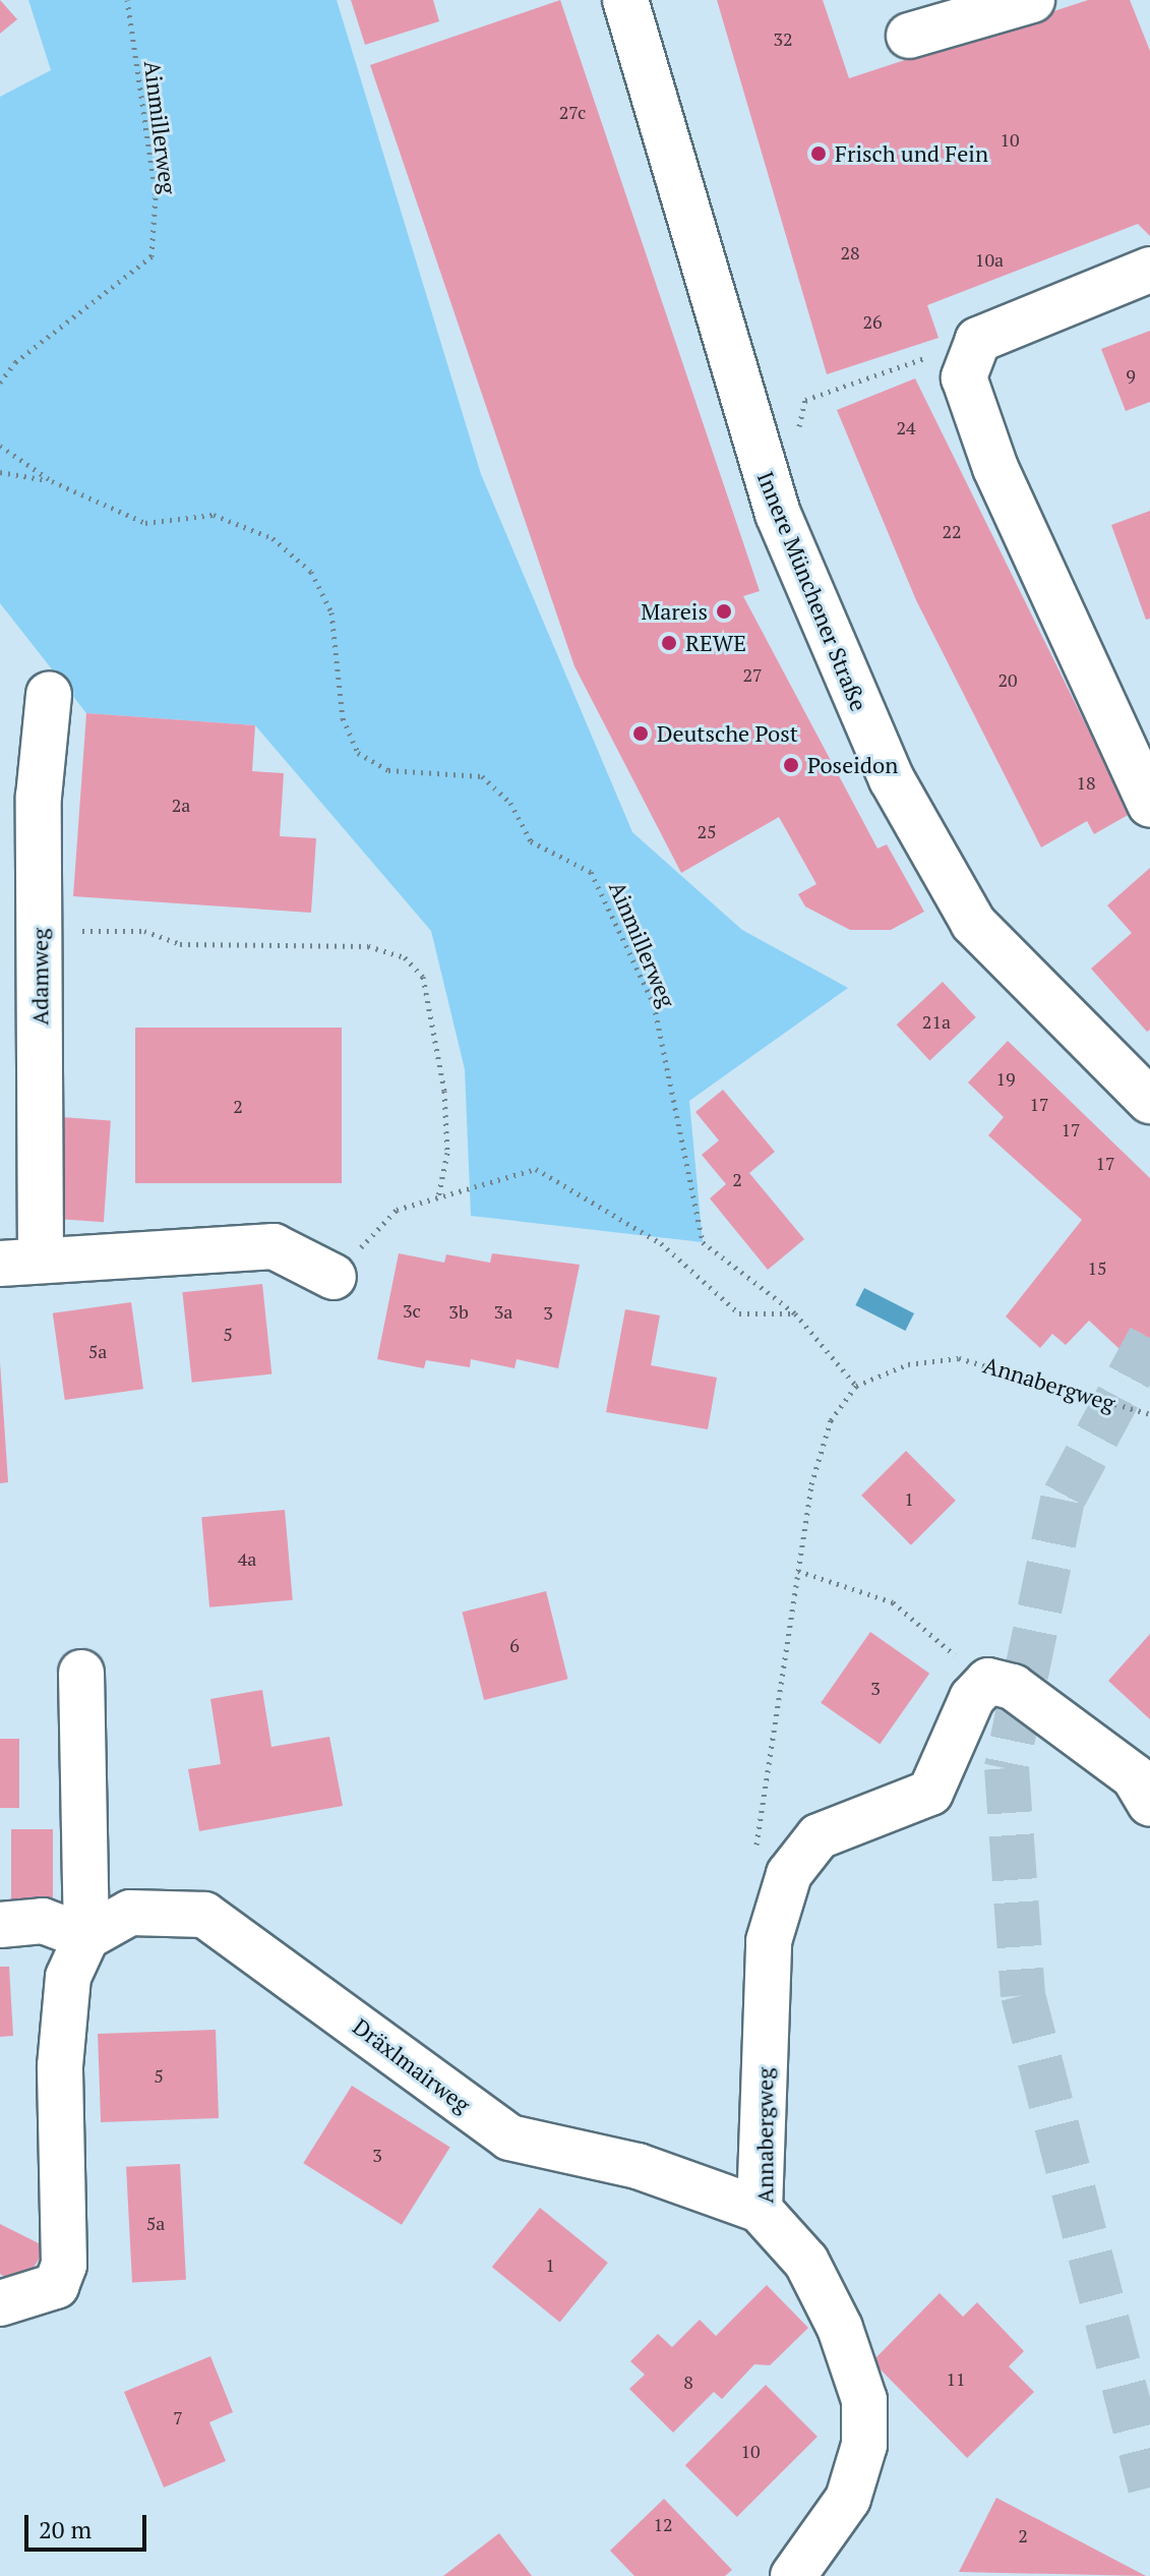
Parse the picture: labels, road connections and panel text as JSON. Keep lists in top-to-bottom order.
{
  "streets": {
    "street": [
      "Innere Münchener Straße",
      "Adamweg",
      "Annabergweg",
      "Dräxlmairweg"
    ],
    "path": ["Ainmillerweg"]
  },
  "crossings": [
    ["Annabergweg", "Dräxlmairweg"]
  ],
  "places": [
    "Frisch und Fein",
    "Mareis",
    "REWE",
    "Deutsche Post",
    "Poseidon"
  ],
  "house_numbers": [
    "32",
    "27c",
    "10",
    "28",
    "10a",
    "26",
    "9",
    "24",
    "22",
    "27",
    "20",
    "18",
    "2a",
    "25",
    "21a",
    "19",
    "17",
    "2",
    "17",
    "17",
    "2",
    "15",
    "3c",
    "3b",
    "3a",
    "3",
    "5",
    "5a",
    "1",
    "4a",
    "6",
    "3",
    "5",
    "3",
    "5a",
    "1",
    "11",
    "8",
    "7",
    "10",
    "12",
    "2"
  ],
  "scale_bar": "20 m"
}
